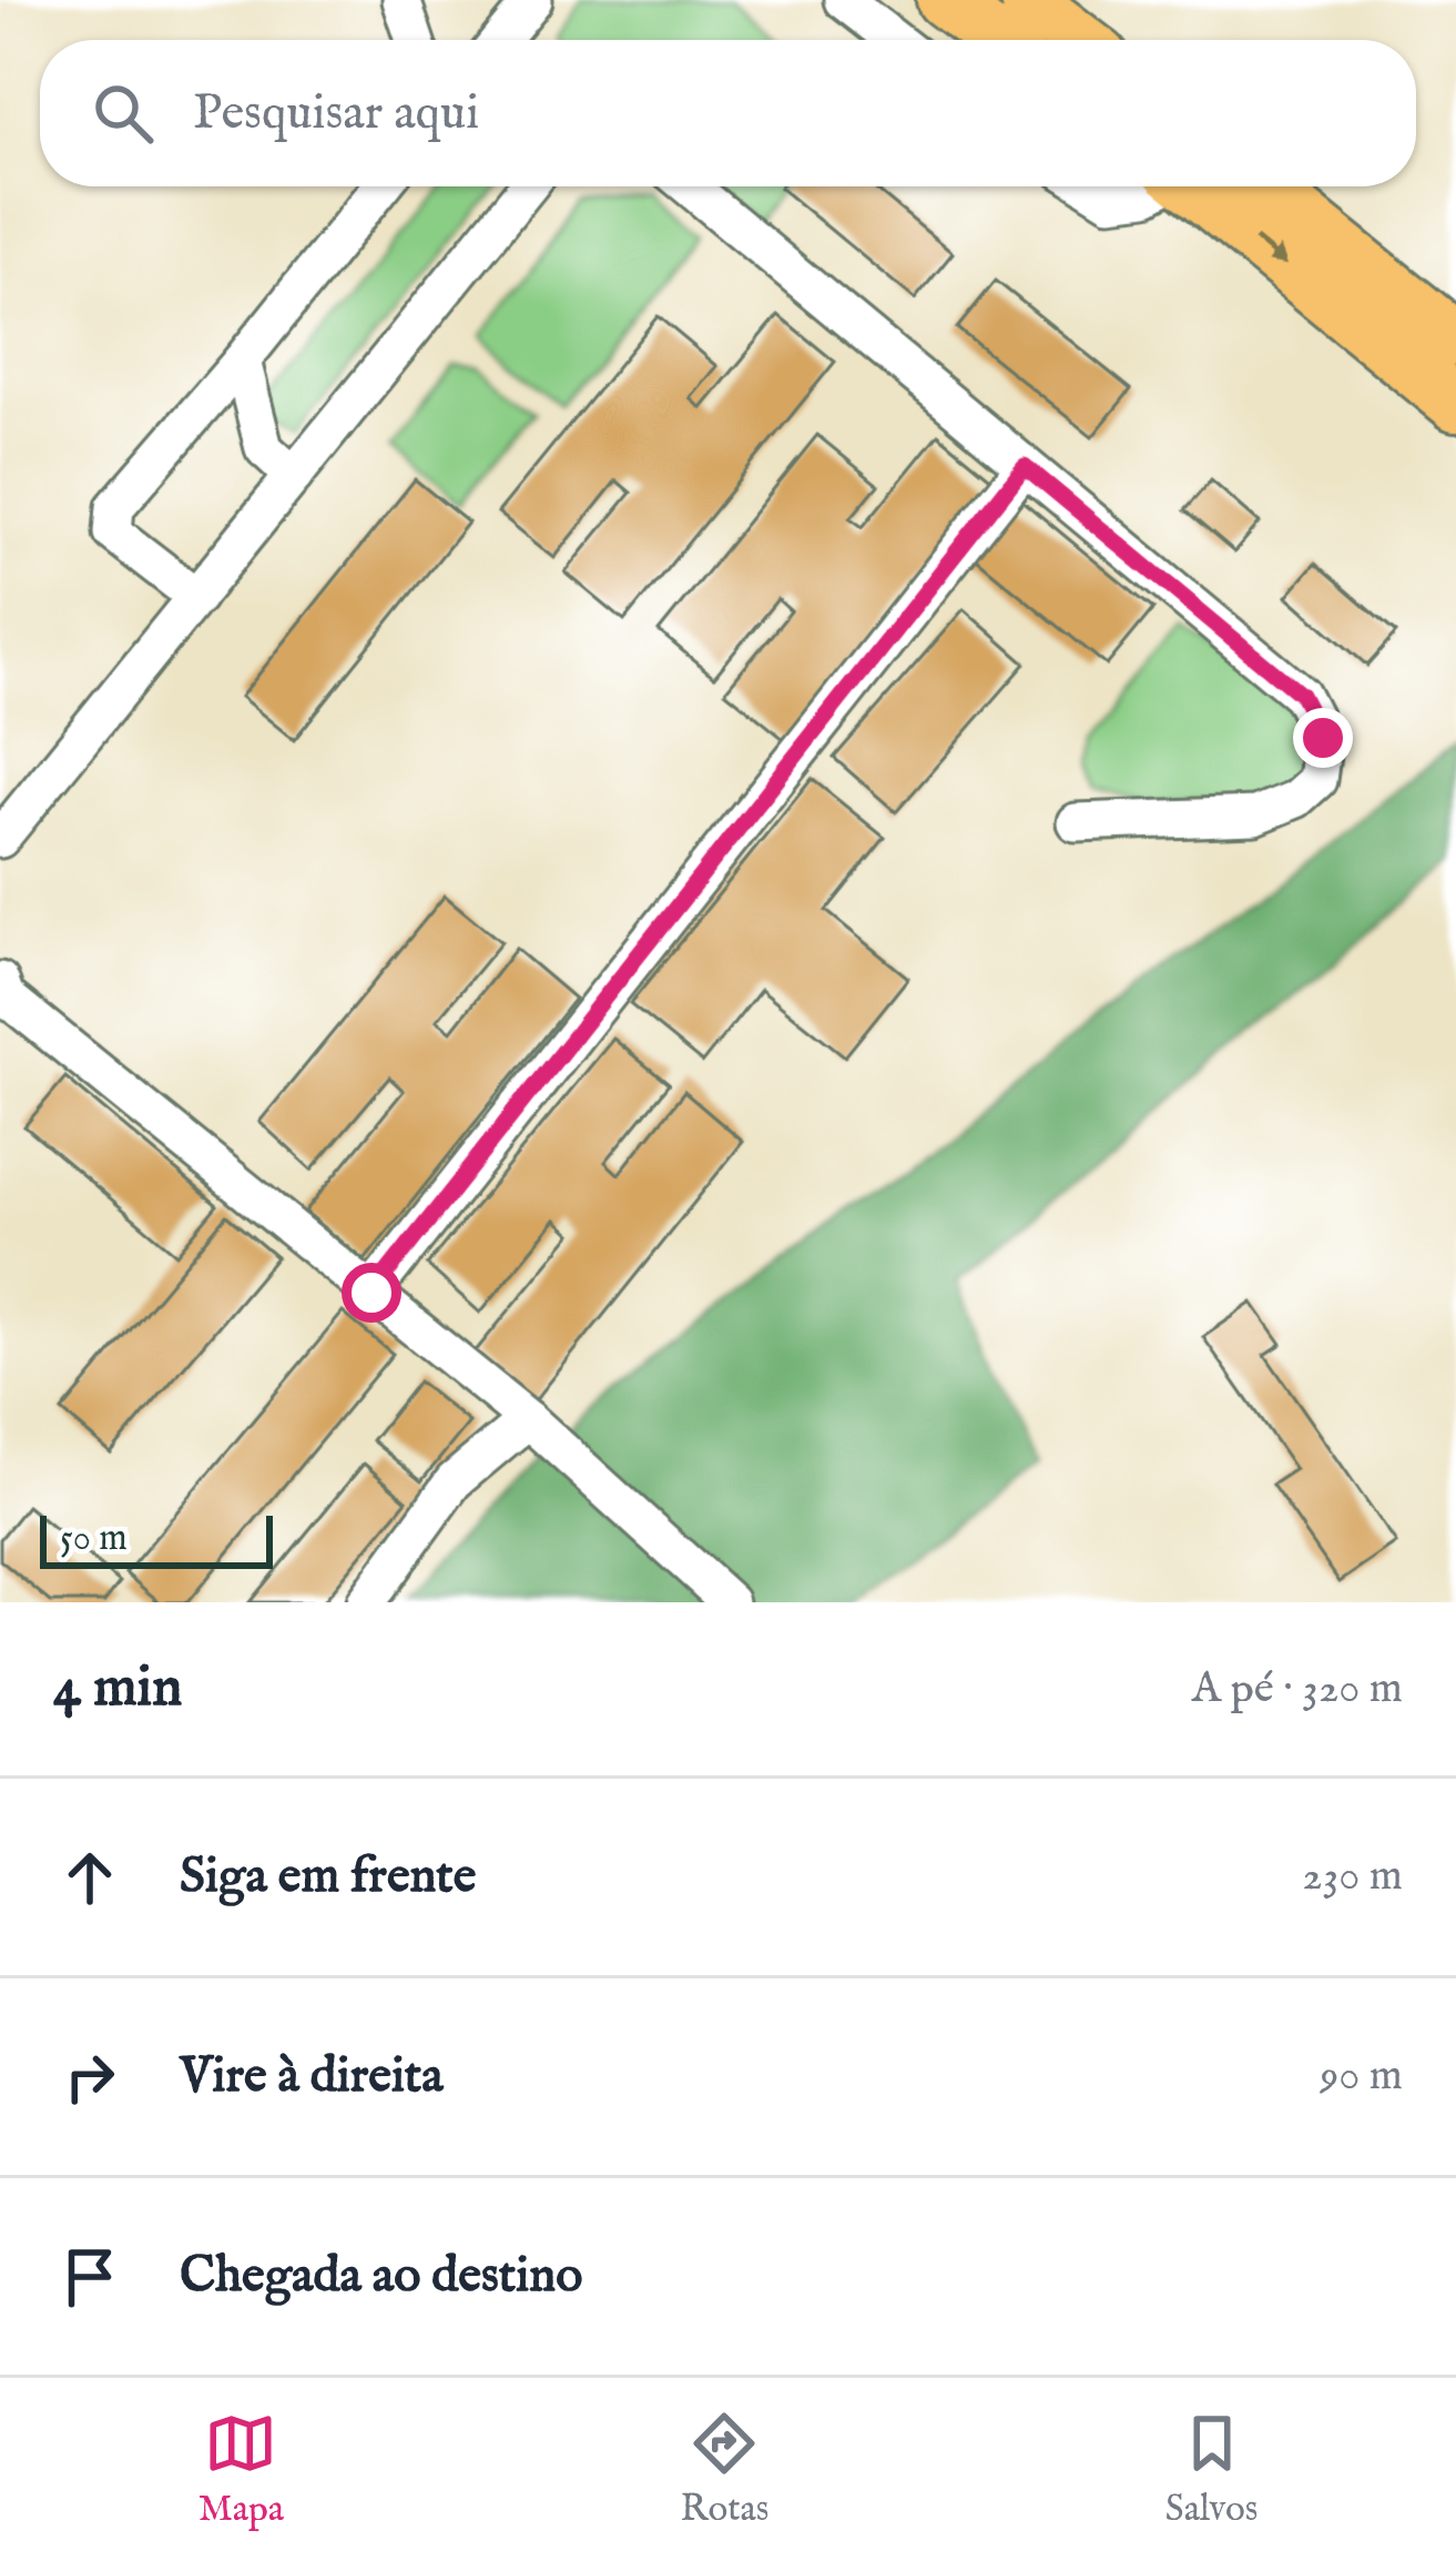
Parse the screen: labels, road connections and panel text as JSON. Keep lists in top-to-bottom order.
{
  "scale_bar": "50 m",
  "page": {
    "search": "Pesquisar aqui",
    "scale": "50 m",
    "heading": ["4 min", "A pé · 320 m"],
    "list": [
      ["Siga em frente", "230 m"],
      ["Vire à direita", "90 m"],
      "Chegada ao destino"
    ],
    "nav": ["Mapa", "Rotas", "Salvos"]
  }
}
